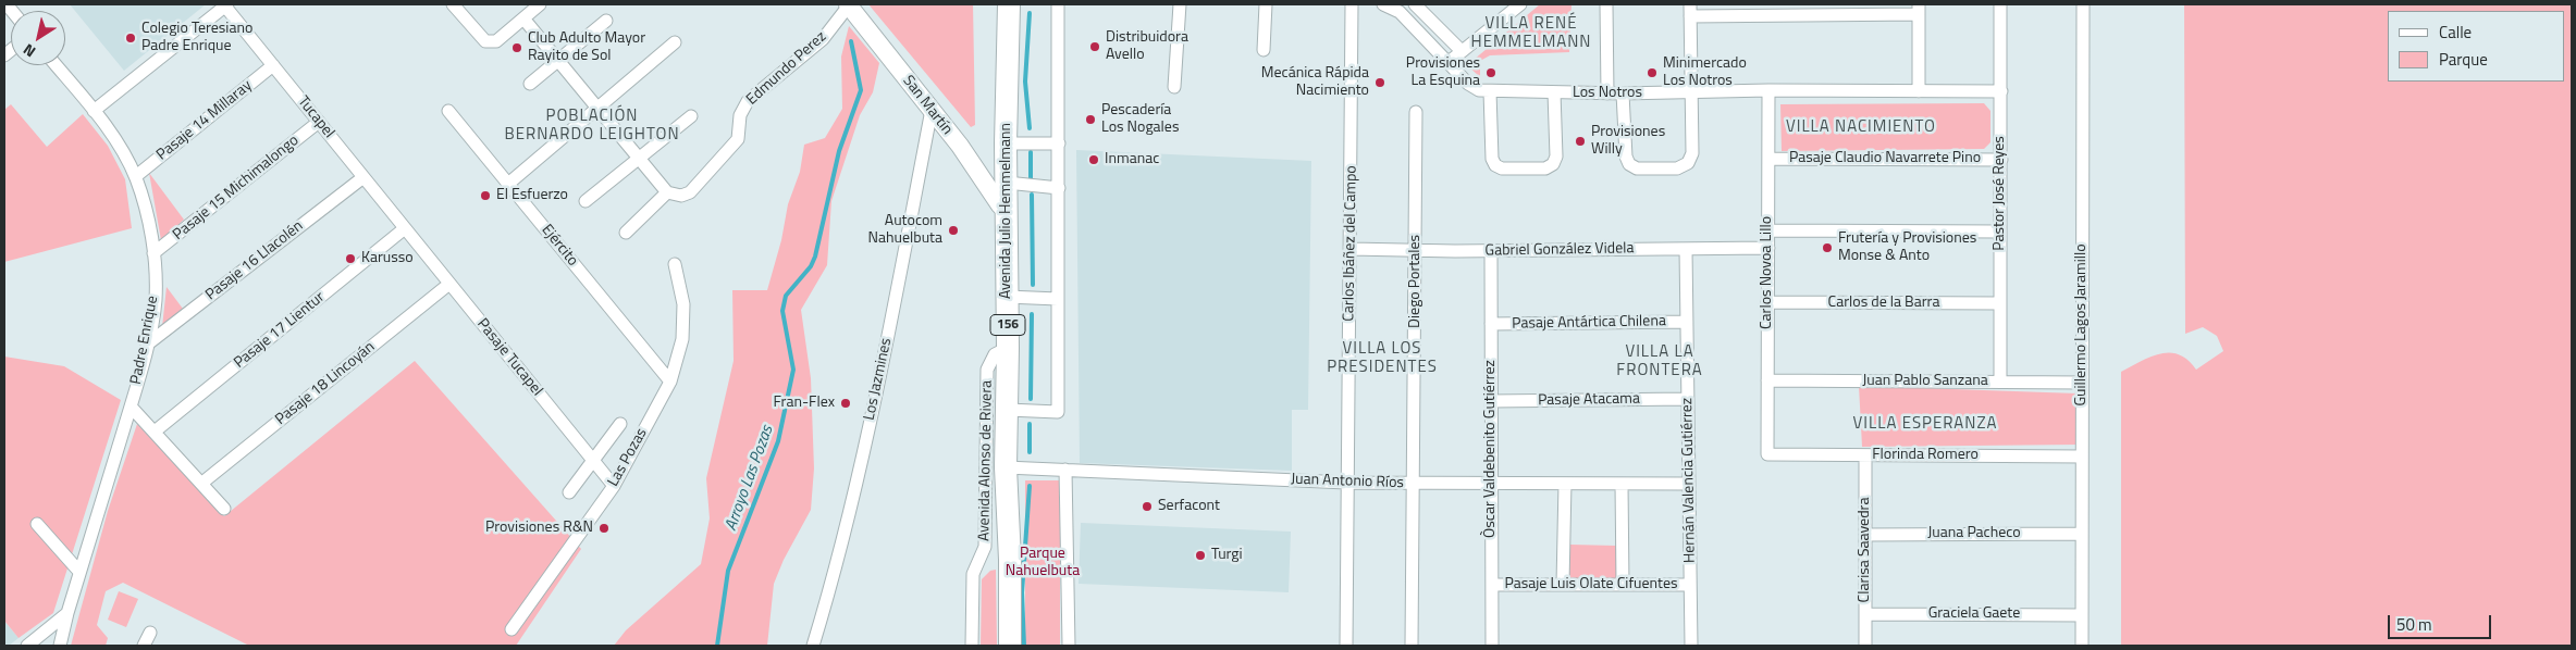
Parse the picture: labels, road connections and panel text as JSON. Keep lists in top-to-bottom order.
{
  "streets": {
    "highway": ["Avenida Julio Hemmelmann", "156"],
    "street": [
      "Edmundo Perez",
      "Los Notros",
      "San Martín",
      "Tucapel",
      "Pasaje 14 Millaray",
      "Pasaje Claudio Navarrete Pino",
      "Pasaje 15 Michimalongo",
      "Pastor José Reyes",
      "Carlos Ibáñez del Campo",
      "Ejército",
      "Gabriel González Videla",
      "Pasaje 16 Llacolén",
      "Carlos Novoa Lillo",
      "Diego Portales",
      "Carlos de la Barra",
      "Pasaje Antártica Chilena",
      "Guillermo Lagos Jaramillo",
      "Pasaje 17 Lientur",
      "Padre Enrique",
      "Pasaje Tucapel",
      "Los Jazmines",
      "Juan Pablo Sanzana",
      "Pasaje 18 Lincoyán",
      "Pasaje Atacama",
      "Òscar Valdebenito Gutiérrez",
      "Florinda Romero",
      "Las Pozas",
      "Avenida Alonso de Rivera",
      "Hernán Valencia Gutiérrez",
      "Juan Antonio Ríos",
      "Juana Pacheco",
      "Clarisa Saavedra",
      "Pasaje Luis Olate Cifuentes",
      "Graciela Gaete"
    ]
  },
  "crossings": [
    ["Edmundo Perez", "San Martín"],
    ["Los Notros", "Pastor José Reyes"],
    ["Los Notros", "Carlos Novoa Lillo"],
    ["San Martín", "Avenida Julio Hemmelmann"],
    ["San Martín", "Los Jazmines"],
    ["Tucapel", "Pasaje 14 Millaray"],
    ["Tucapel", "Pasaje 15 Michimalongo"],
    ["Tucapel", "Pasaje 16 Llacolén"],
    ["Tucapel", "Pasaje 17 Lientur"],
    ["Tucapel", "Pasaje Tucapel"],
    ["Pasaje 14 Millaray", "Padre Enrique"],
    ["Pasaje Claudio Navarrete Pino", "Pastor José Reyes"],
    ["Pasaje Claudio Navarrete Pino", "Carlos Novoa Lillo"],
    ["Pasaje 15 Michimalongo", "Padre Enrique"],
    ["Pastor José Reyes", "Carlos de la Barra"],
    ["Pastor José Reyes", "Juan Pablo Sanzana"],
    ["Avenida Julio Hemmelmann", "Avenida Alonso de Rivera"],
    ["Avenida Julio Hemmelmann", "Juan Antonio Ríos"],
    ["Carlos Ibáñez del Campo", "Gabriel González Videla"],
    ["Carlos Ibáñez del Campo", "Juan Antonio Ríos"],
    ["Ejército", "Las Pozas"],
    ["Gabriel González Videla", "Carlos Novoa Lillo"],
    ["Gabriel González Videla", "Diego Portales"],
    ["Gabriel González Videla", "Òscar Valdebenito Gutiérrez"],
    ["Gabriel González Videla", "Hernán Valencia Gutiérrez"],
    ["Pasaje 16 Llacolén", "Padre Enrique"],
    ["Carlos Novoa Lillo", "Carlos de la Barra"],
    ["Carlos Novoa Lillo", "Juan Pablo Sanzana"],
    ["Carlos Novoa Lillo", "Florinda Romero"],
    ["Diego Portales", "Juan Antonio Ríos"],
    ["Pasaje Antártica Chilena", "Òscar Valdebenito Gutiérrez"],
    ["Pasaje Antártica Chilena", "Hernán Valencia Gutiérrez"],
    ["Guillermo Lagos Jaramillo", "Juan Pablo Sanzana"],
    ["Guillermo Lagos Jaramillo", "Florinda Romero"],
    ["Guillermo Lagos Jaramillo", "Juana Pacheco"],
    ["Guillermo Lagos Jaramillo", "Graciela Gaete"],
    ["Pasaje 17 Lientur", "Pasaje Tucapel"],
    ["Pasaje Tucapel", "Pasaje 18 Lincoyán"],
    ["Pasaje Tucapel", "Las Pozas"],
    ["Pasaje Atacama", "Òscar Valdebenito Gutiérrez"],
    ["Pasaje Atacama", "Hernán Valencia Gutiérrez"],
    ["Òscar Valdebenito Gutiérrez", "Juan Antonio Ríos"],
    ["Òscar Valdebenito Gutiérrez", "Pasaje Luis Olate Cifuentes"],
    ["Florinda Romero", "Clarisa Saavedra"],
    ["Hernán Valencia Gutiérrez", "Juan Antonio Ríos"],
    ["Hernán Valencia Gutiérrez", "Pasaje Luis Olate Cifuentes"],
    ["Juana Pacheco", "Clarisa Saavedra"],
    ["Clarisa Saavedra", "Graciela Gaete"]
  ],
  "districts": [
    "VILLA RENÉ HEMMELMANN",
    "POBLACIÓN BERNARDO LEIGHTON",
    "VILLA NACIMIENTO",
    "VILLA LOS PRESIDENTES",
    "VILLA LA FRONTERA",
    "VILLA ESPERANZA"
  ],
  "water": ["Arroyo Las Pozas"],
  "parks": ["Parque Nahuelbuta"],
  "places": [
    "Colegio Teresiano Padre Enrique",
    "Distribuidora Avello",
    "Club Adulto Mayor Rayito de Sol",
    "Provisiones La Esquina",
    "Minimercado Los Notros",
    "Mecánica Rápida Nacimiento",
    "Pescadería Los Nogales",
    "Provisiones Willy",
    "Inmanac",
    "El Esfuerzo",
    "Autocom Nahuelbuta",
    "Frutería y Provisiones Monse & Anto",
    "Karusso",
    "Fran-Flex",
    "Serfacont",
    "Provisiones R&N",
    "Turgi"
  ],
  "legend": ["Calle", "Parque"],
  "scale_bar": "50 m",
  "north": "bottom left"
}
